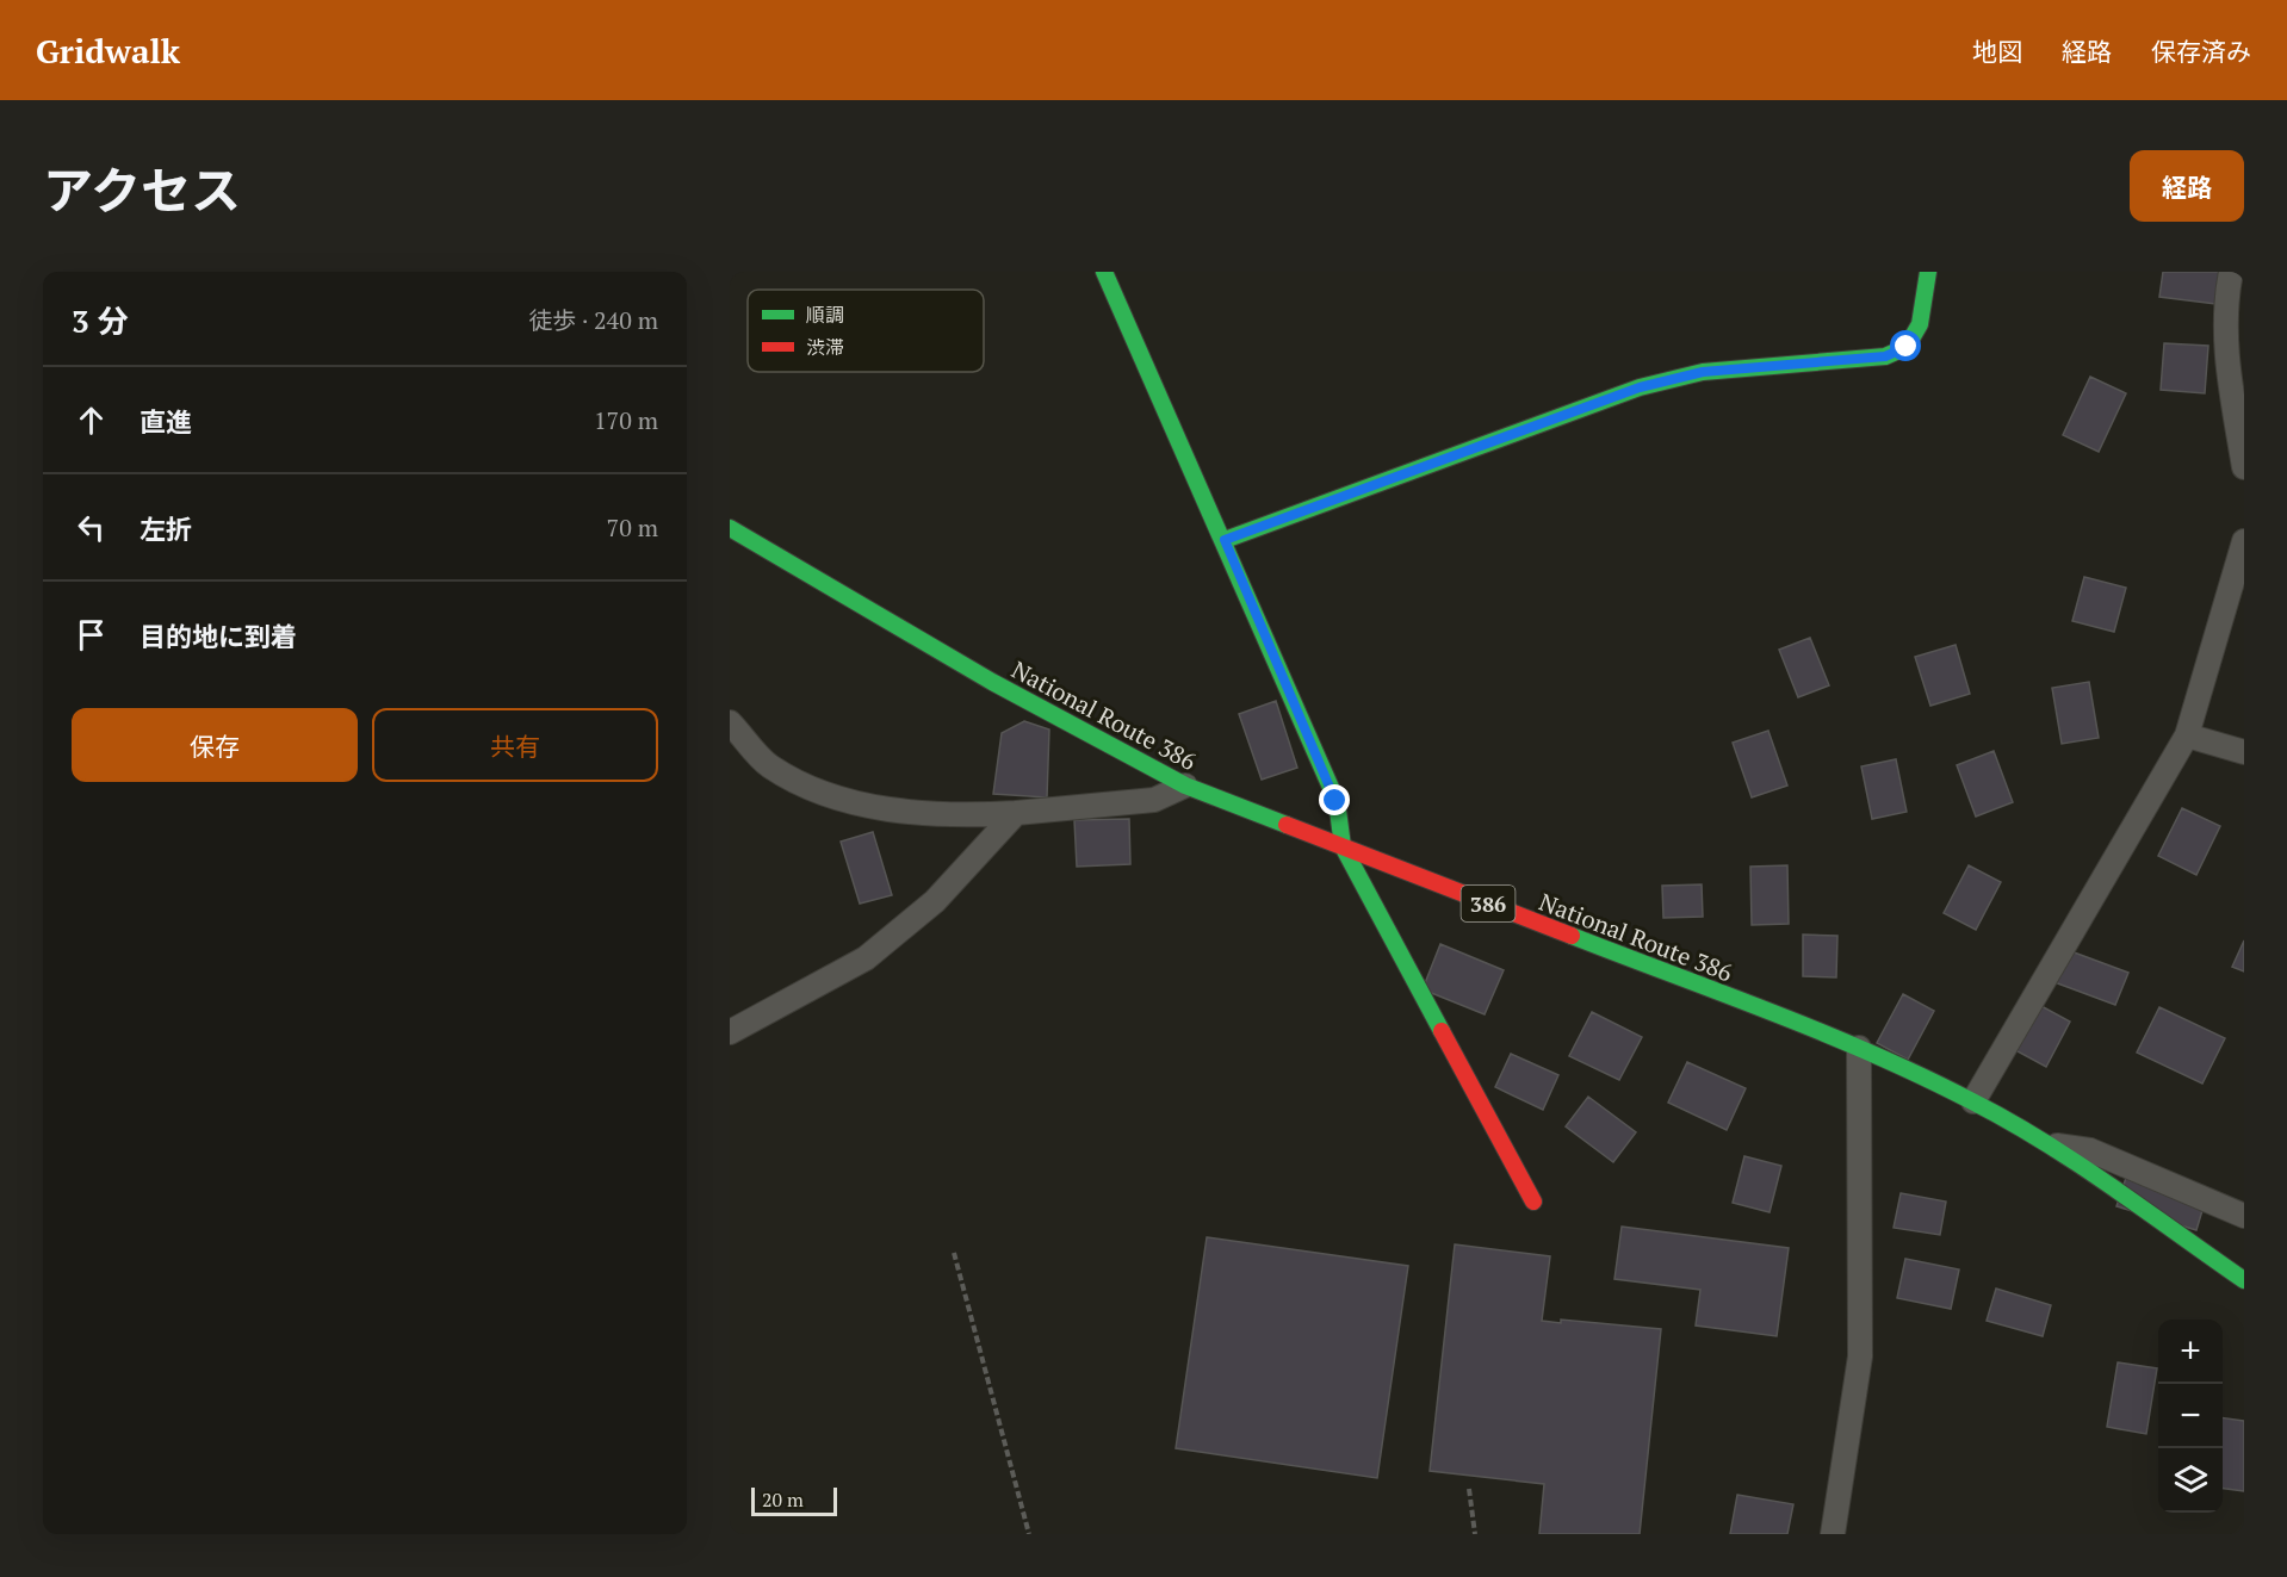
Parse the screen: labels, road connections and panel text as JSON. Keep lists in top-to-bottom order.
{
  "streets": {
    "main road": ["National Route 386", "386"]
  },
  "legend": ["順調", "渋滞"],
  "scale_bar": "20 m",
  "page": {
    "header": "Gridwalk",
    "nav": ["地図", "経路", "保存済み"],
    "title": "アクセス",
    "buttons": [
      "経路",
      ["保存", "共有"]
    ],
    "heading": ["3 分", "徒歩 · 240 m"],
    "list": [
      ["直進", "170 m"],
      ["左折", "70 m"],
      "目的地に到着"
    ],
    "map_buttons": ["+", "−"],
    "scale": "20 m"
  }
}
